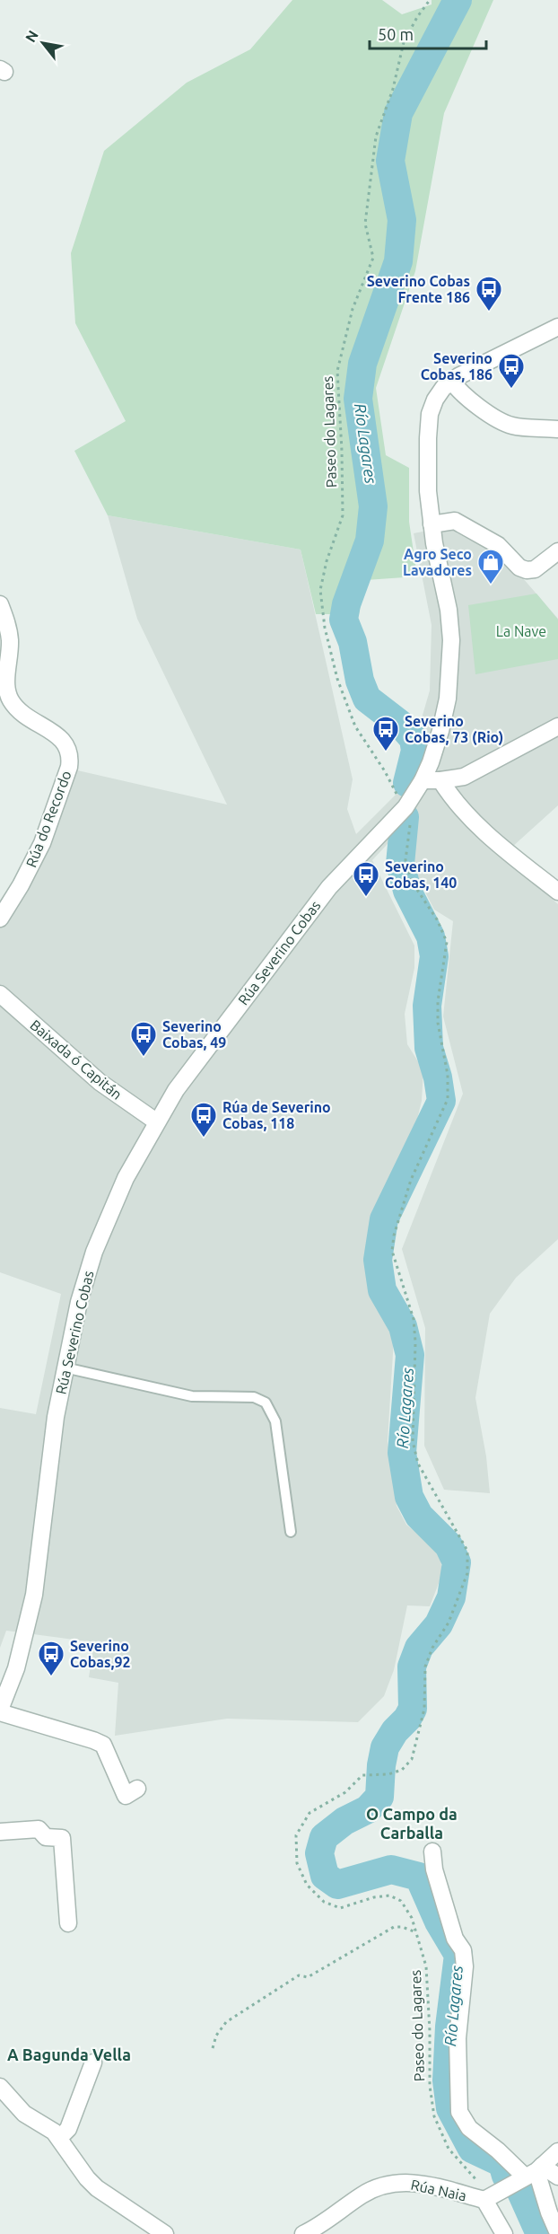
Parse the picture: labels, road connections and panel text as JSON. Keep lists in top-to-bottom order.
{
  "streets": {
    "street": [
      "Rúa do Recordo",
      "Rúa Severino Cobas",
      "Baixada ó Capitán",
      "Rúa Naia"
    ],
    "path": ["Paseo do Lagares"]
  },
  "crossings": [
    ["Paseo do Lagares", "Rúa Naia"],
    ["Rúa Severino Cobas", "Baixada ó Capitán"]
  ],
  "districts": ["O Campo da Carballa", "A Bagunda Vella"],
  "water": ["Río Lagares"],
  "parks": ["La Nave"],
  "places": {
    "bus stop": [
      "Severino Cobas Frente 186",
      "Severino Cobas, 186",
      "Severino Cobas, 73 (Rio)",
      "Severino Cobas, 140",
      "Severino Cobas, 49",
      "Rúa de Severino Cobas, 118",
      "Severino Cobas,92"
    ],
    "shop": ["Agro Seco Lavadores"]
  },
  "scale_bar": "50 m",
  "north": "top left"
}
